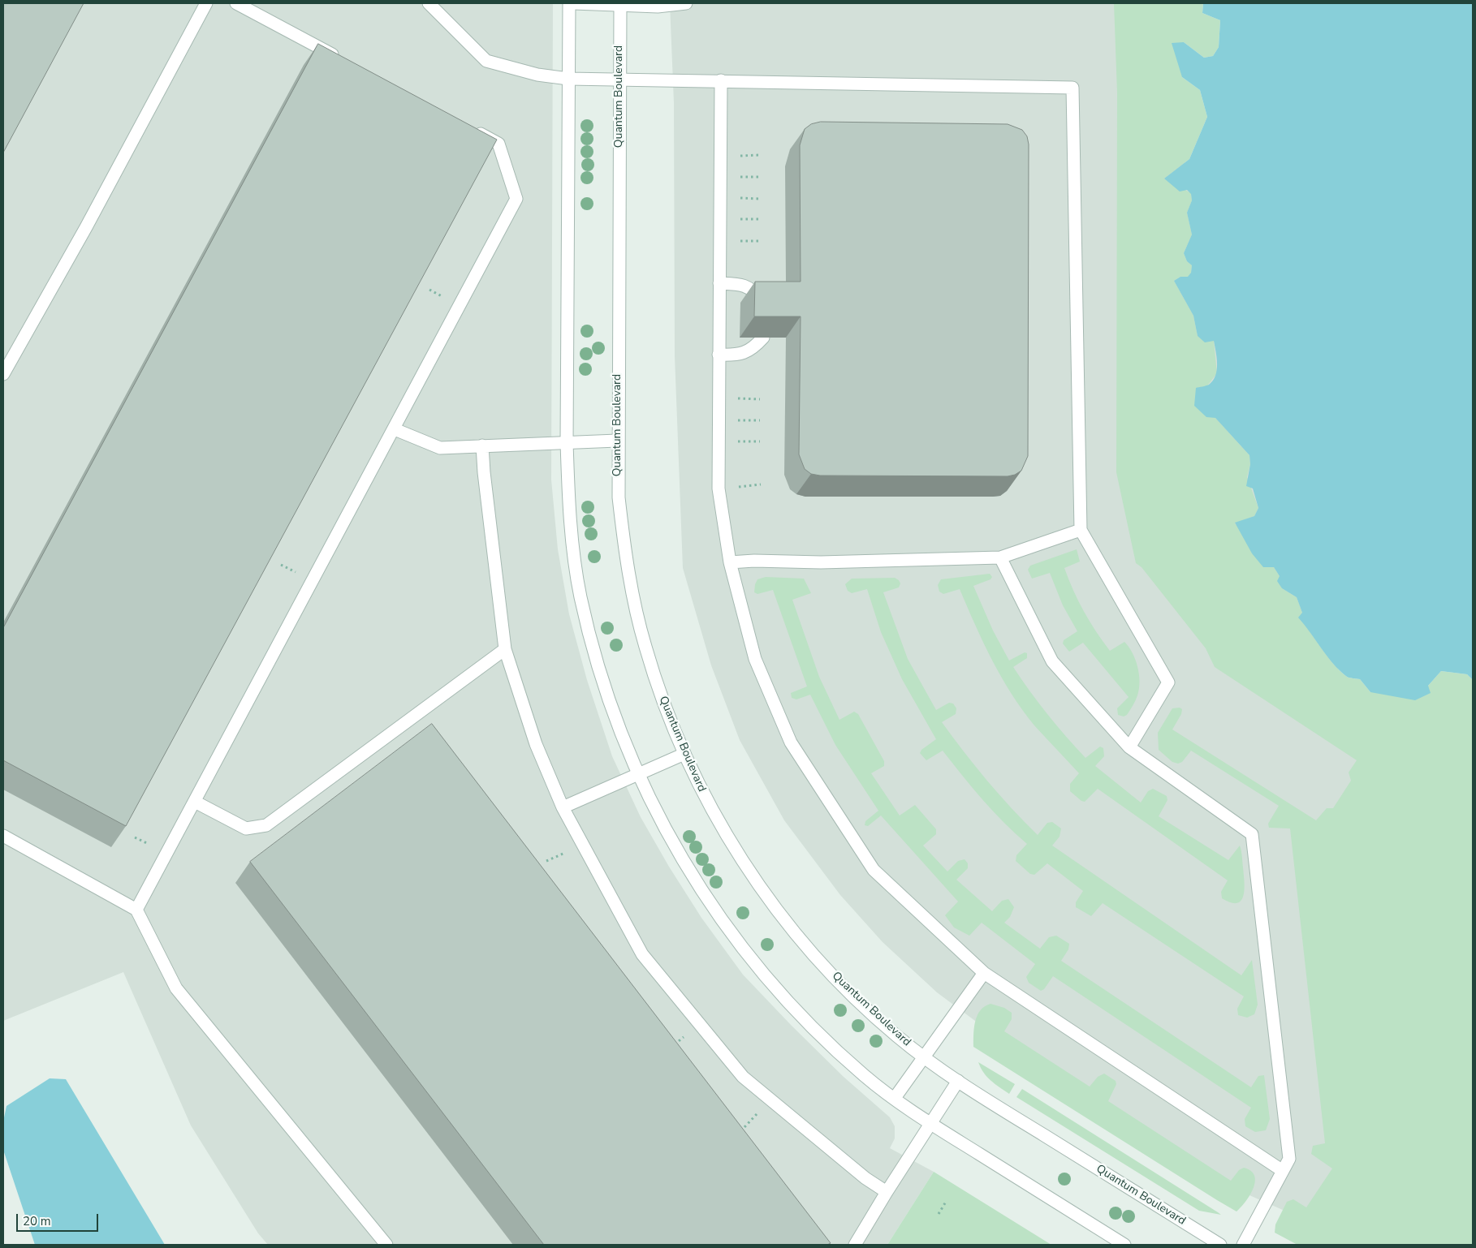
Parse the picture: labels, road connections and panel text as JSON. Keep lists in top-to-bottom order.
{
  "streets": {
    "street": ["Quantum Boulevard"]
  },
  "scale_bar": "20 m"
}
